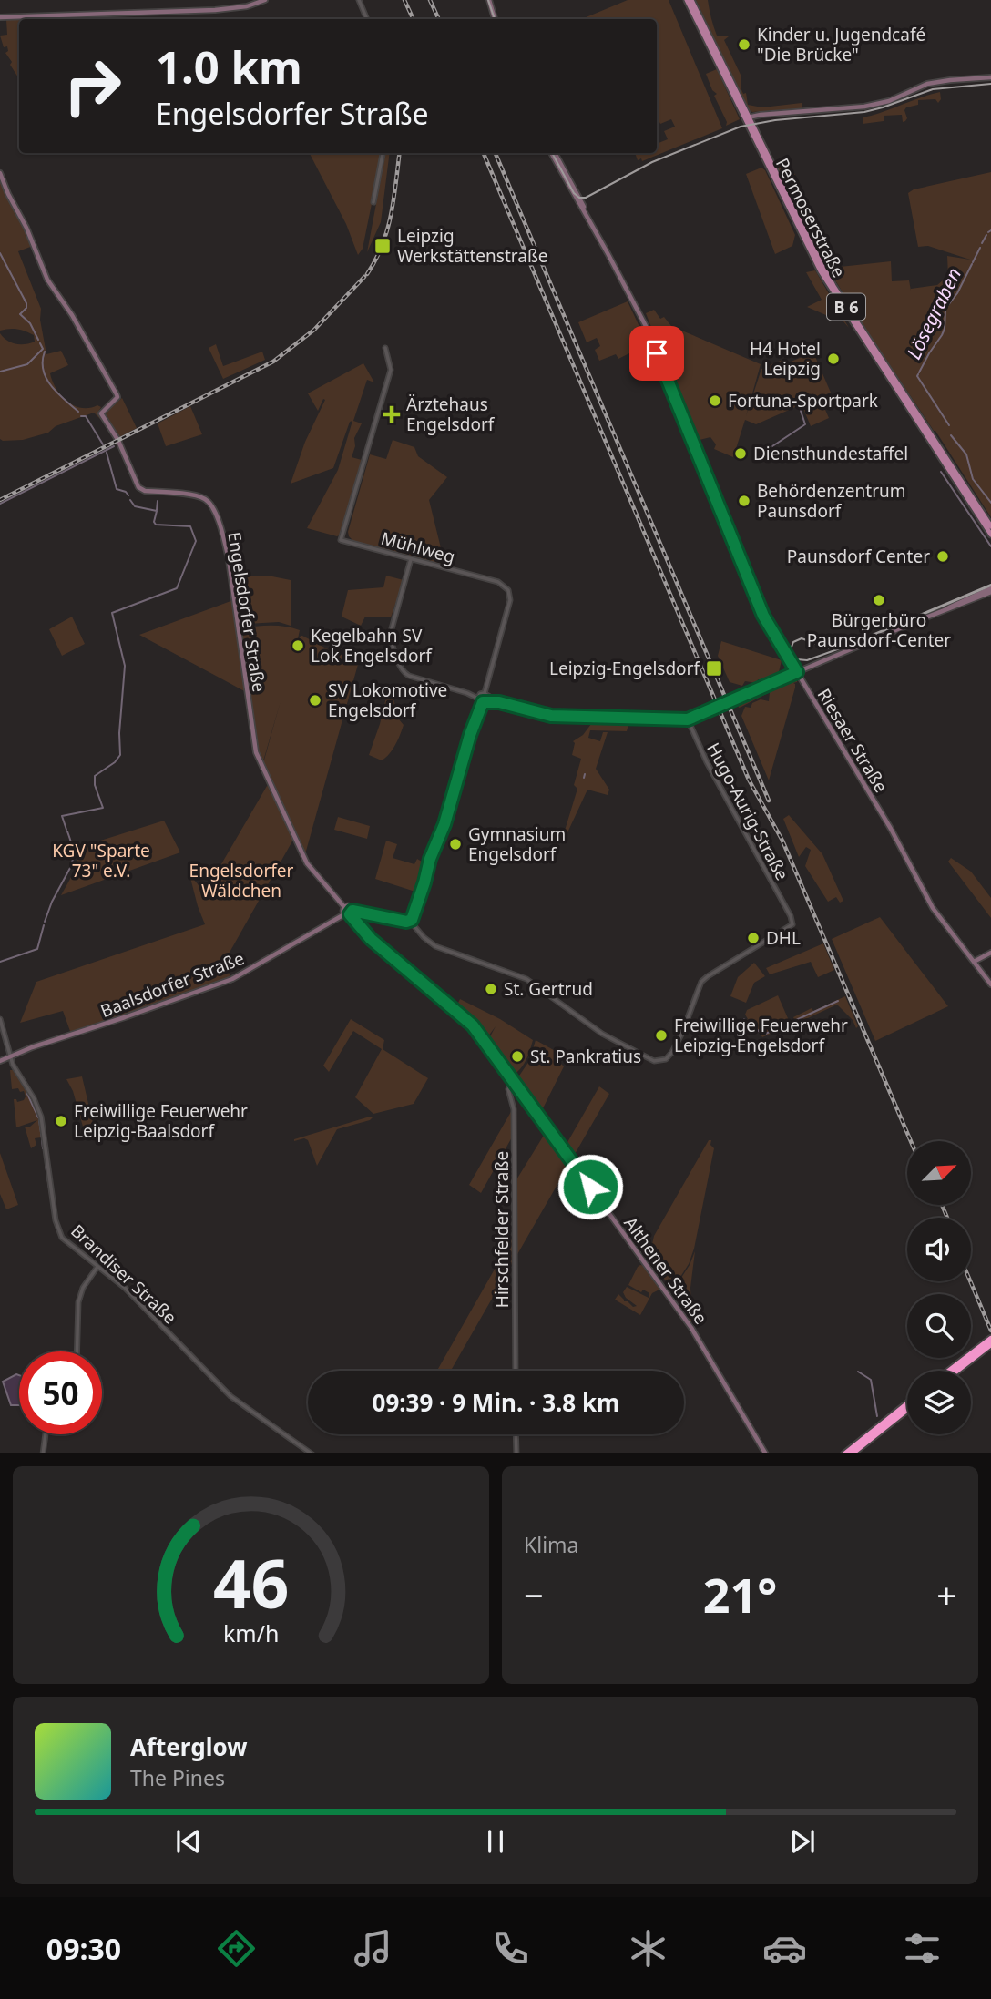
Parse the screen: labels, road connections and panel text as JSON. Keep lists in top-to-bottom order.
{
  "streets": {
    "main road": [
      "Permoserstraße",
      "B 6",
      "Engelsdorfer Straße",
      "Riesaer Straße",
      "Baalsdorfer Straße",
      "Althener Straße"
    ],
    "street": [
      "Mühlweg",
      "Hugo-Aurig-Straße",
      "Hirschfelder Straße",
      "Brandiser Straße"
    ]
  },
  "crossings": [
    ["Baalsdorfer Straße", "Althener Straße"],
    ["Baalsdorfer Straße", "Brandiser Straße"],
    ["Hirschfelder Straße", "Althener Straße"]
  ],
  "water": ["Lösegraben"],
  "parks": ["KGV \"Sparte 73\" e.V.", "Engelsdorfer Wäldchen"],
  "places": {
    "other": [
      "Kinder u. Jugendcafé \"Die Brücke\"",
      "H4 Hotel Leipzig",
      "Fortuna-Sportpark",
      "Diensthundestaffel",
      "Behördenzentrum Paunsdorf",
      "Paunsdorf Center",
      "Bürgerbüro Paunsdorf-Center",
      "Kegelbahn SV Lok Engelsdorf",
      "SV Lokomotive Engelsdorf",
      "Gymnasium Engelsdorf",
      "DHL",
      "St. Gertrud",
      "Freiwillige Feuerwehr Leipzig-Engelsdorf",
      "St. Pankratius",
      "Freiwillige Feuerwehr Leipzig-Baalsdorf"
    ],
    "transit": ["Leipzig Werkstättenstraße", "Leipzig-Engelsdorf"],
    "health": ["Ärztehaus Engelsdorf"]
  },
  "north": "top right",
  "page": {
    "turn": ["1.0 km", "Engelsdorfer Straße"],
    "limit": "50",
    "trip": "09:39 · 9 Min. · 3.8 km",
    "tile": "Klima",
    "heat": ["−", "21°", "+"],
    "song": ["Afterglow", "The Pines"],
    "tabs": "09:30",
    "gauge": ["46", "km/h"]
  }
}
